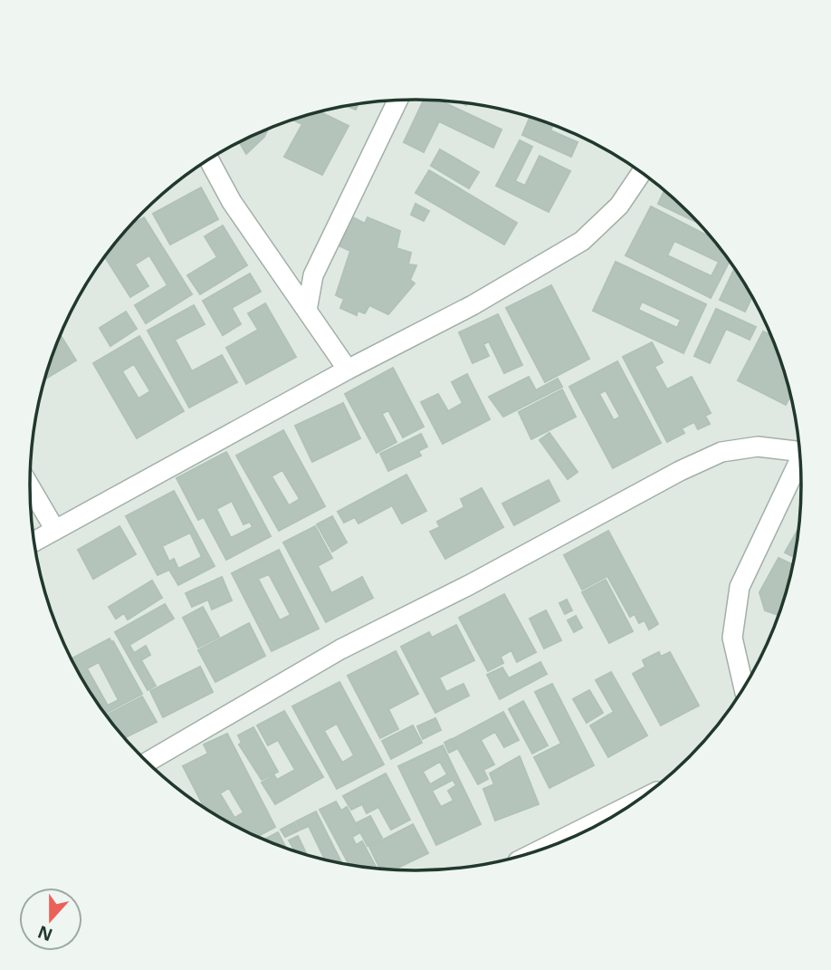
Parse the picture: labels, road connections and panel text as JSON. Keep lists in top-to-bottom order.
{
  "north": "bottom"
}
